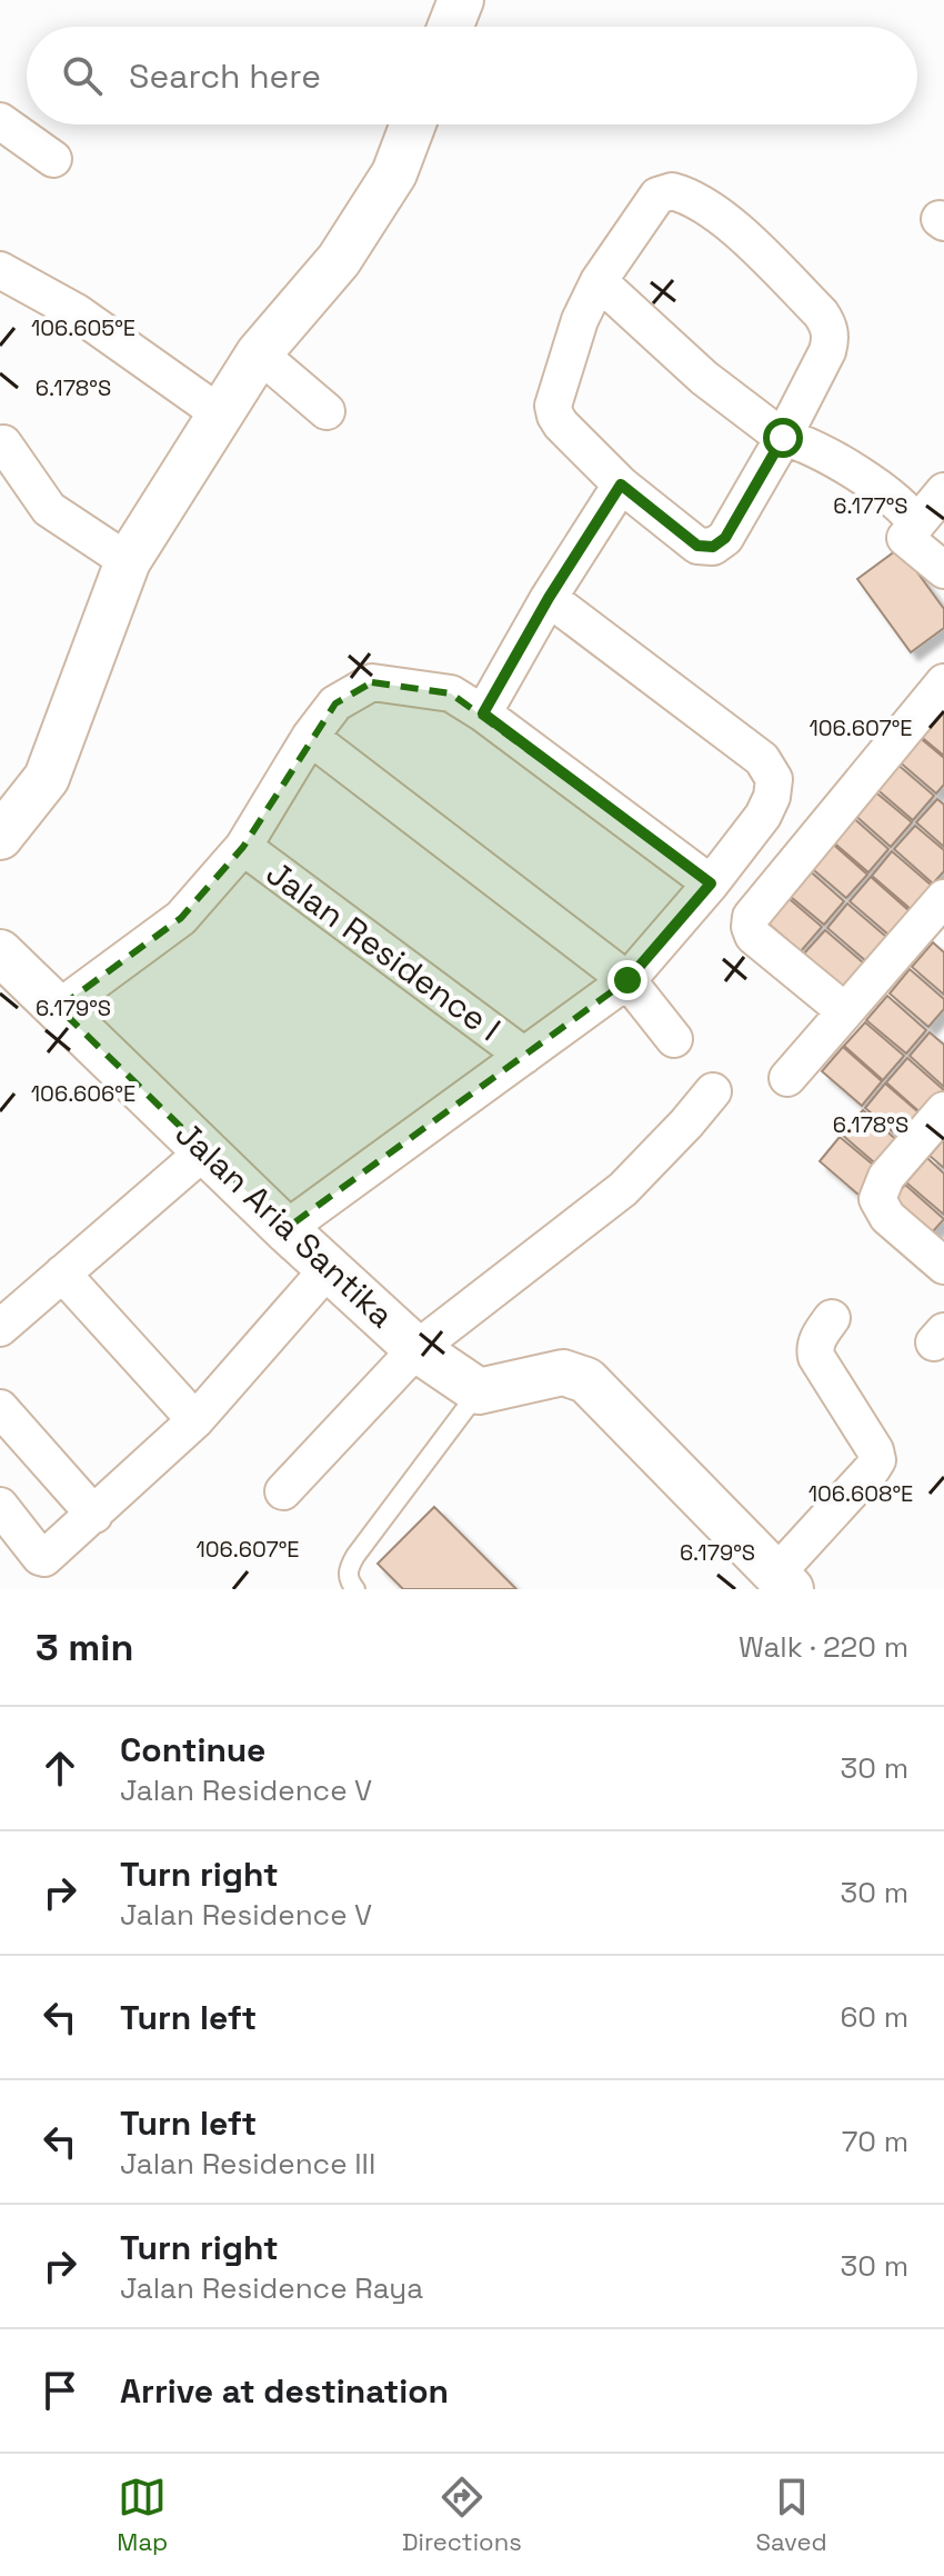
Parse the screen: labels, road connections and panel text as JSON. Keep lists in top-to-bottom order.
{
  "streets": {
    "street": ["Jalan Residence I", "Jalan Aria Santika"]
  },
  "page": {
    "search": "Search here",
    "heading": ["3 min", "Walk · 220 m"],
    "list": [
      ["Continue", "Jalan Residence V", "30 m"],
      ["Turn right", "Jalan Residence V", "30 m"],
      ["Turn left", "60 m"],
      ["Turn left", "Jalan Residence III", "70 m"],
      ["Turn right", "Jalan Residence Raya", "30 m"],
      "Arrive at destination"
    ],
    "nav": ["Map", "Directions", "Saved"]
  },
  "coordinates": [
    "106.605°E",
    "6.178°S",
    "6.177°S",
    "106.607°E",
    "6.179°S",
    "106.606°E",
    "106.608°E"
  ]
}
